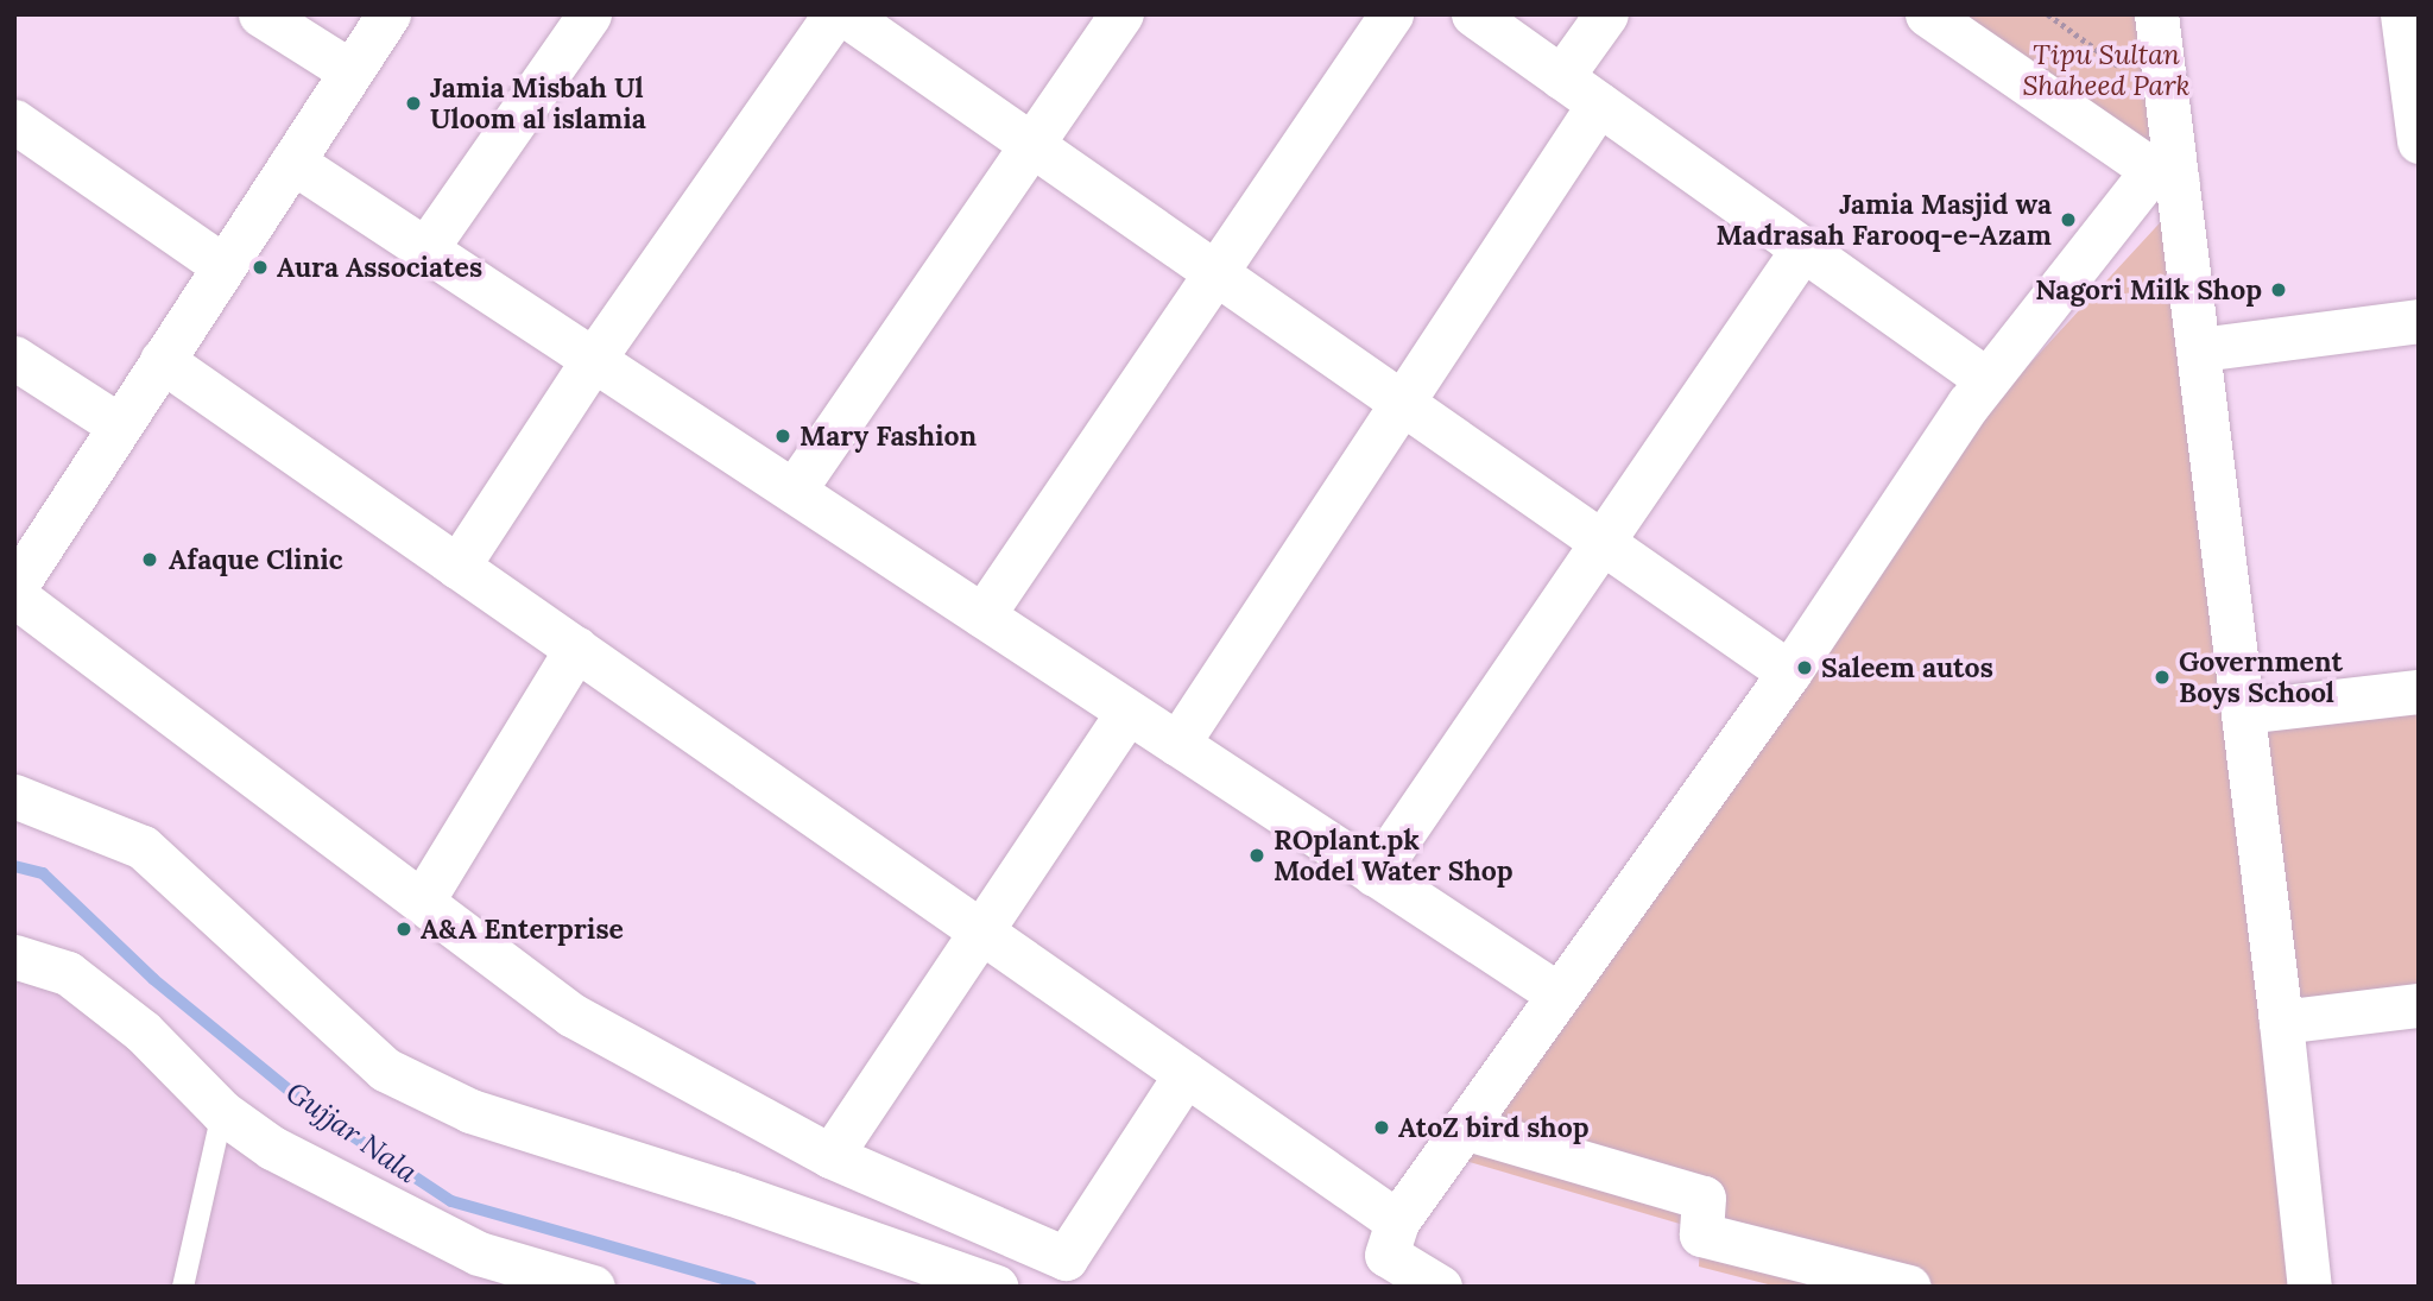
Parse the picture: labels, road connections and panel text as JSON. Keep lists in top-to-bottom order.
{
  "water": ["Gujjar Nala"],
  "parks": ["Tipu Sultan Shaheed Park"],
  "places": [
    "Jamia Misbah Ul Uloom al islamia",
    "Jamia Masjid wa Madrasah Farooq-e-Azam",
    "Aura Associates",
    "Nagori Milk Shop",
    "Mary Fashion",
    "Afaque Clinic",
    "Saleem autos",
    "Government Boys School",
    "ROplant.pk Model Water Shop",
    "A&A Enterprise",
    "AtoZ bird shop"
  ]
}
